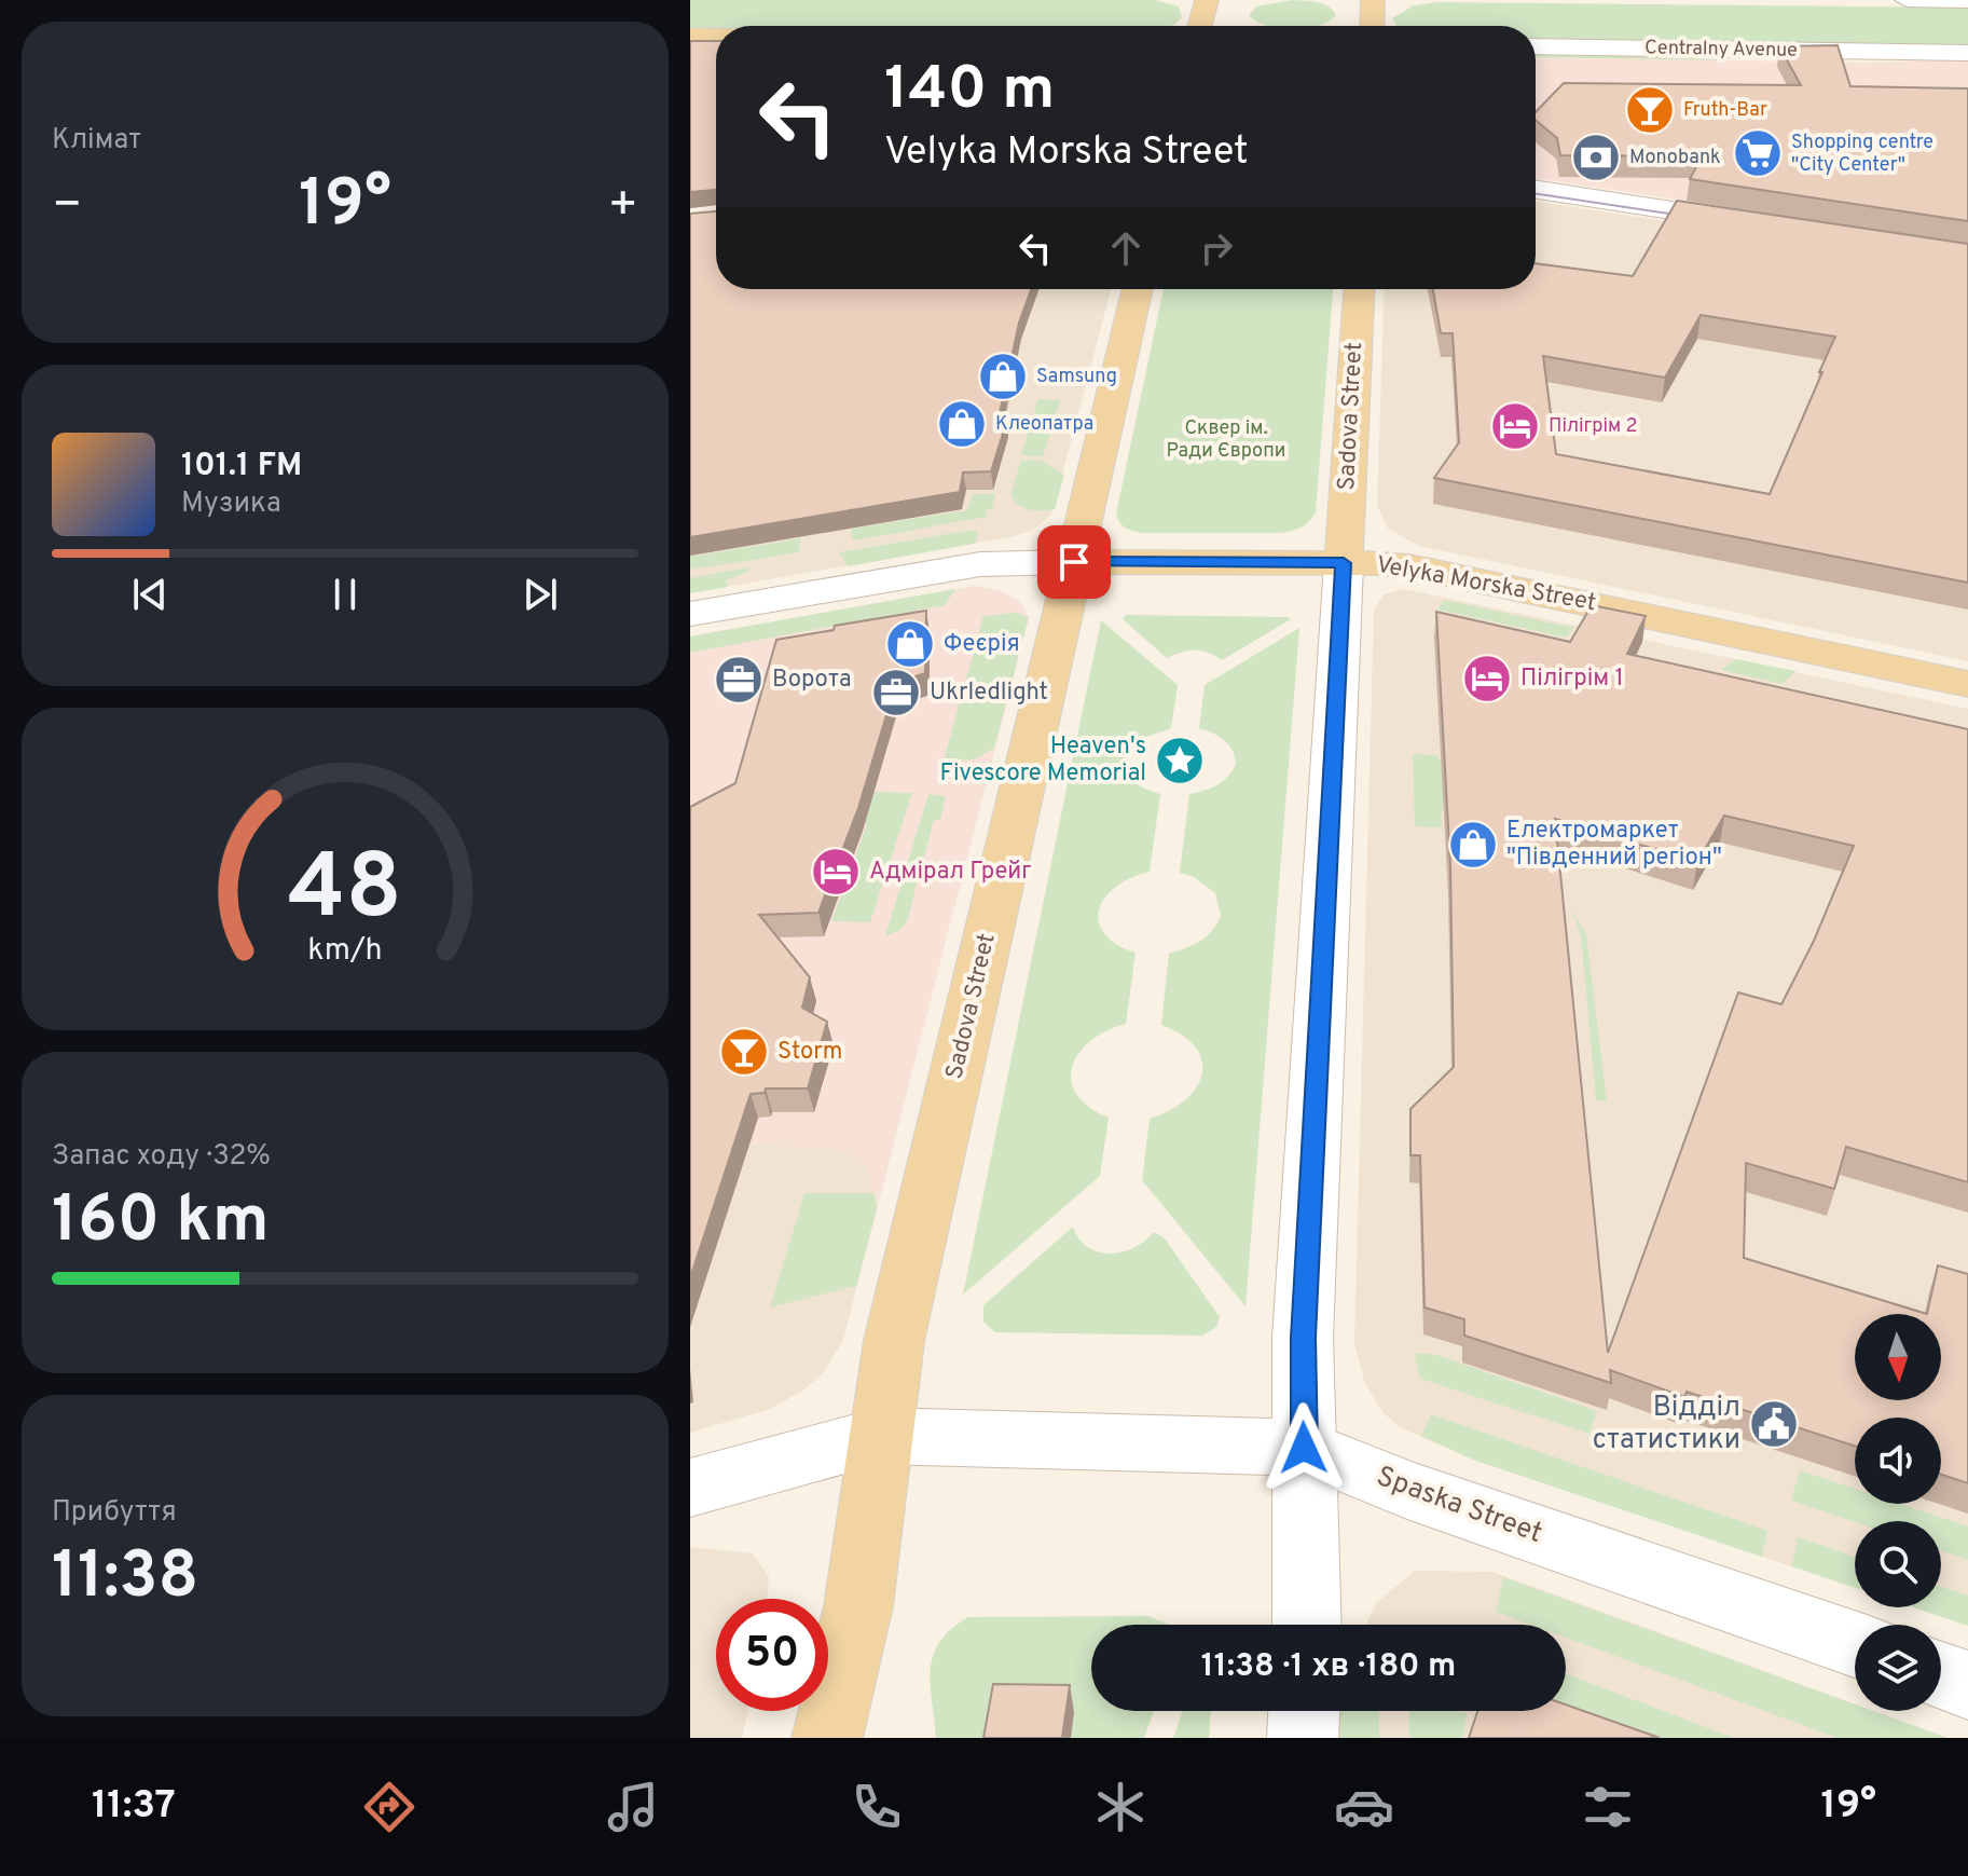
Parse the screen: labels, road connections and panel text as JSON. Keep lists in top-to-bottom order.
{
  "streets": {
    "main road": [
      "Centralny Avenue",
      "Sadova Street",
      "Velyka Morska Street",
      "Spaska Street"
    ]
  },
  "crossings": [
    ["Sadova Street", "Velyka Morska Street"],
    ["Sadova Street", "Spaska Street"]
  ],
  "parks": ["Сквер ім. Ради Європи"],
  "places": {
    "bar": ["Fruth-Bar", "Storm"],
    "supermarket": ["Shopping centre \"City Center\""],
    "bank": ["Monobank"],
    "shop": [
      "Samsung",
      "Клеопатра",
      "Феєрія",
      "Електромаркет \"Південний регіон\""
    ],
    "hotel": ["Пілігрім 2", "Пілігрім 1", "Адмірал Грейг"],
    "office": ["Ворота", "Ukrledlight"],
    "place": ["Heaven's Fivescore Memorial"],
    "public building": ["Відділ статистики"]
  },
  "north": "bottom",
  "page": {
    "tile": [
      "Клімат",
      ["Запас ходу · 32%", "160 km"],
      ["Прибуття", "11:38"]
    ],
    "turn": ["140 m", "Velyka Morska Street"],
    "heat": ["−", "19°", "+"],
    "song": ["101.1 FM", "Музика"],
    "limit": "50",
    "trip": "11:38 · 1 хв · 180 m",
    "tabs": ["11:37", "19°"],
    "gauge": ["48", "km/h"]
  }
}
